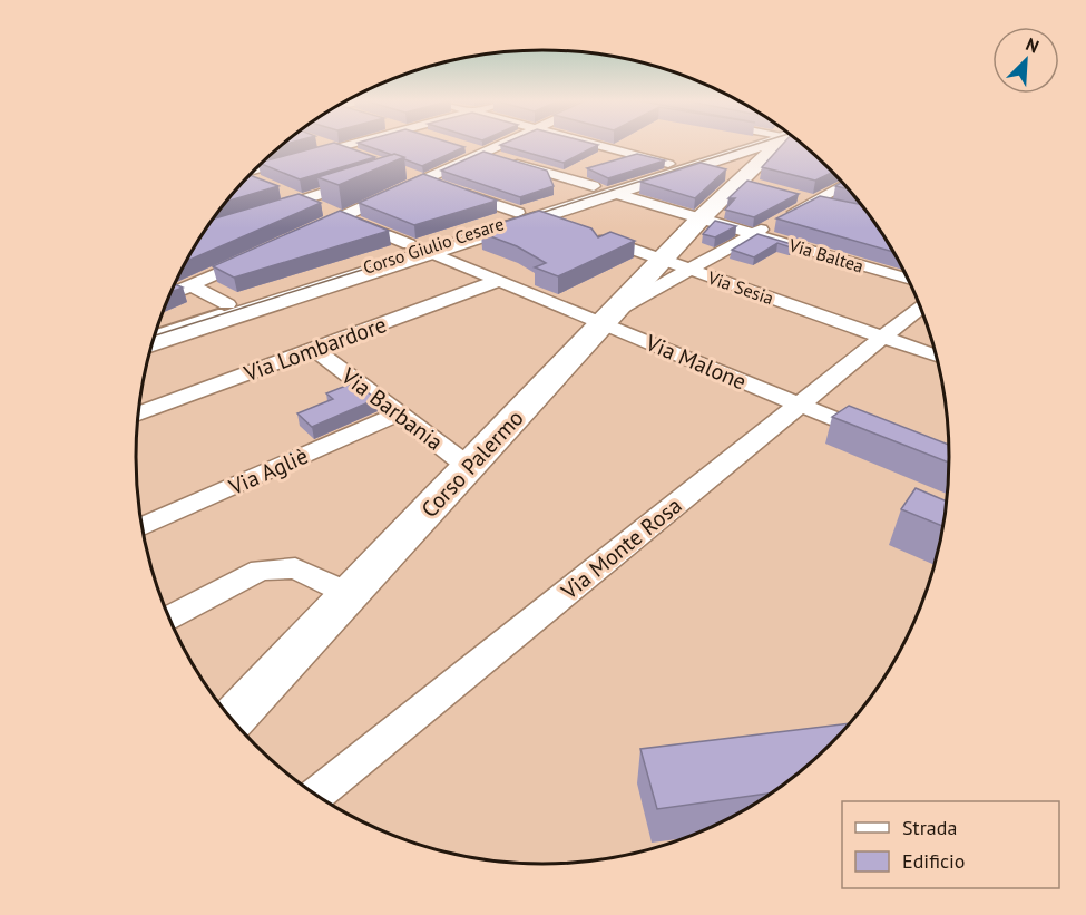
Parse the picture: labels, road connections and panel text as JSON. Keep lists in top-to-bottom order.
{
  "streets": {
    "main road": ["Corso Giulio Cesare", "Corso Palermo"],
    "street": [
      "Via Baltea",
      "Via Sesia",
      "Via Lombardore",
      "Via Malone",
      "Via Barbania",
      "Via Agliè",
      "Via Monte Rosa"
    ]
  },
  "crossings": [
    ["Corso Giulio Cesare", "Via Baltea"],
    ["Corso Giulio Cesare", "Via Malone"],
    ["Via Baltea", "Corso Palermo"],
    ["Via Sesia", "Corso Palermo"],
    ["Via Sesia", "Via Monte Rosa"],
    ["Via Lombardore", "Via Malone"],
    ["Via Lombardore", "Via Barbania"],
    ["Via Malone", "Corso Palermo"],
    ["Via Malone", "Via Monte Rosa"],
    ["Via Barbania", "Corso Palermo"],
    ["Via Barbania", "Via Agliè"]
  ],
  "legend": ["Strada", "Edificio"],
  "north": "top right"
}
